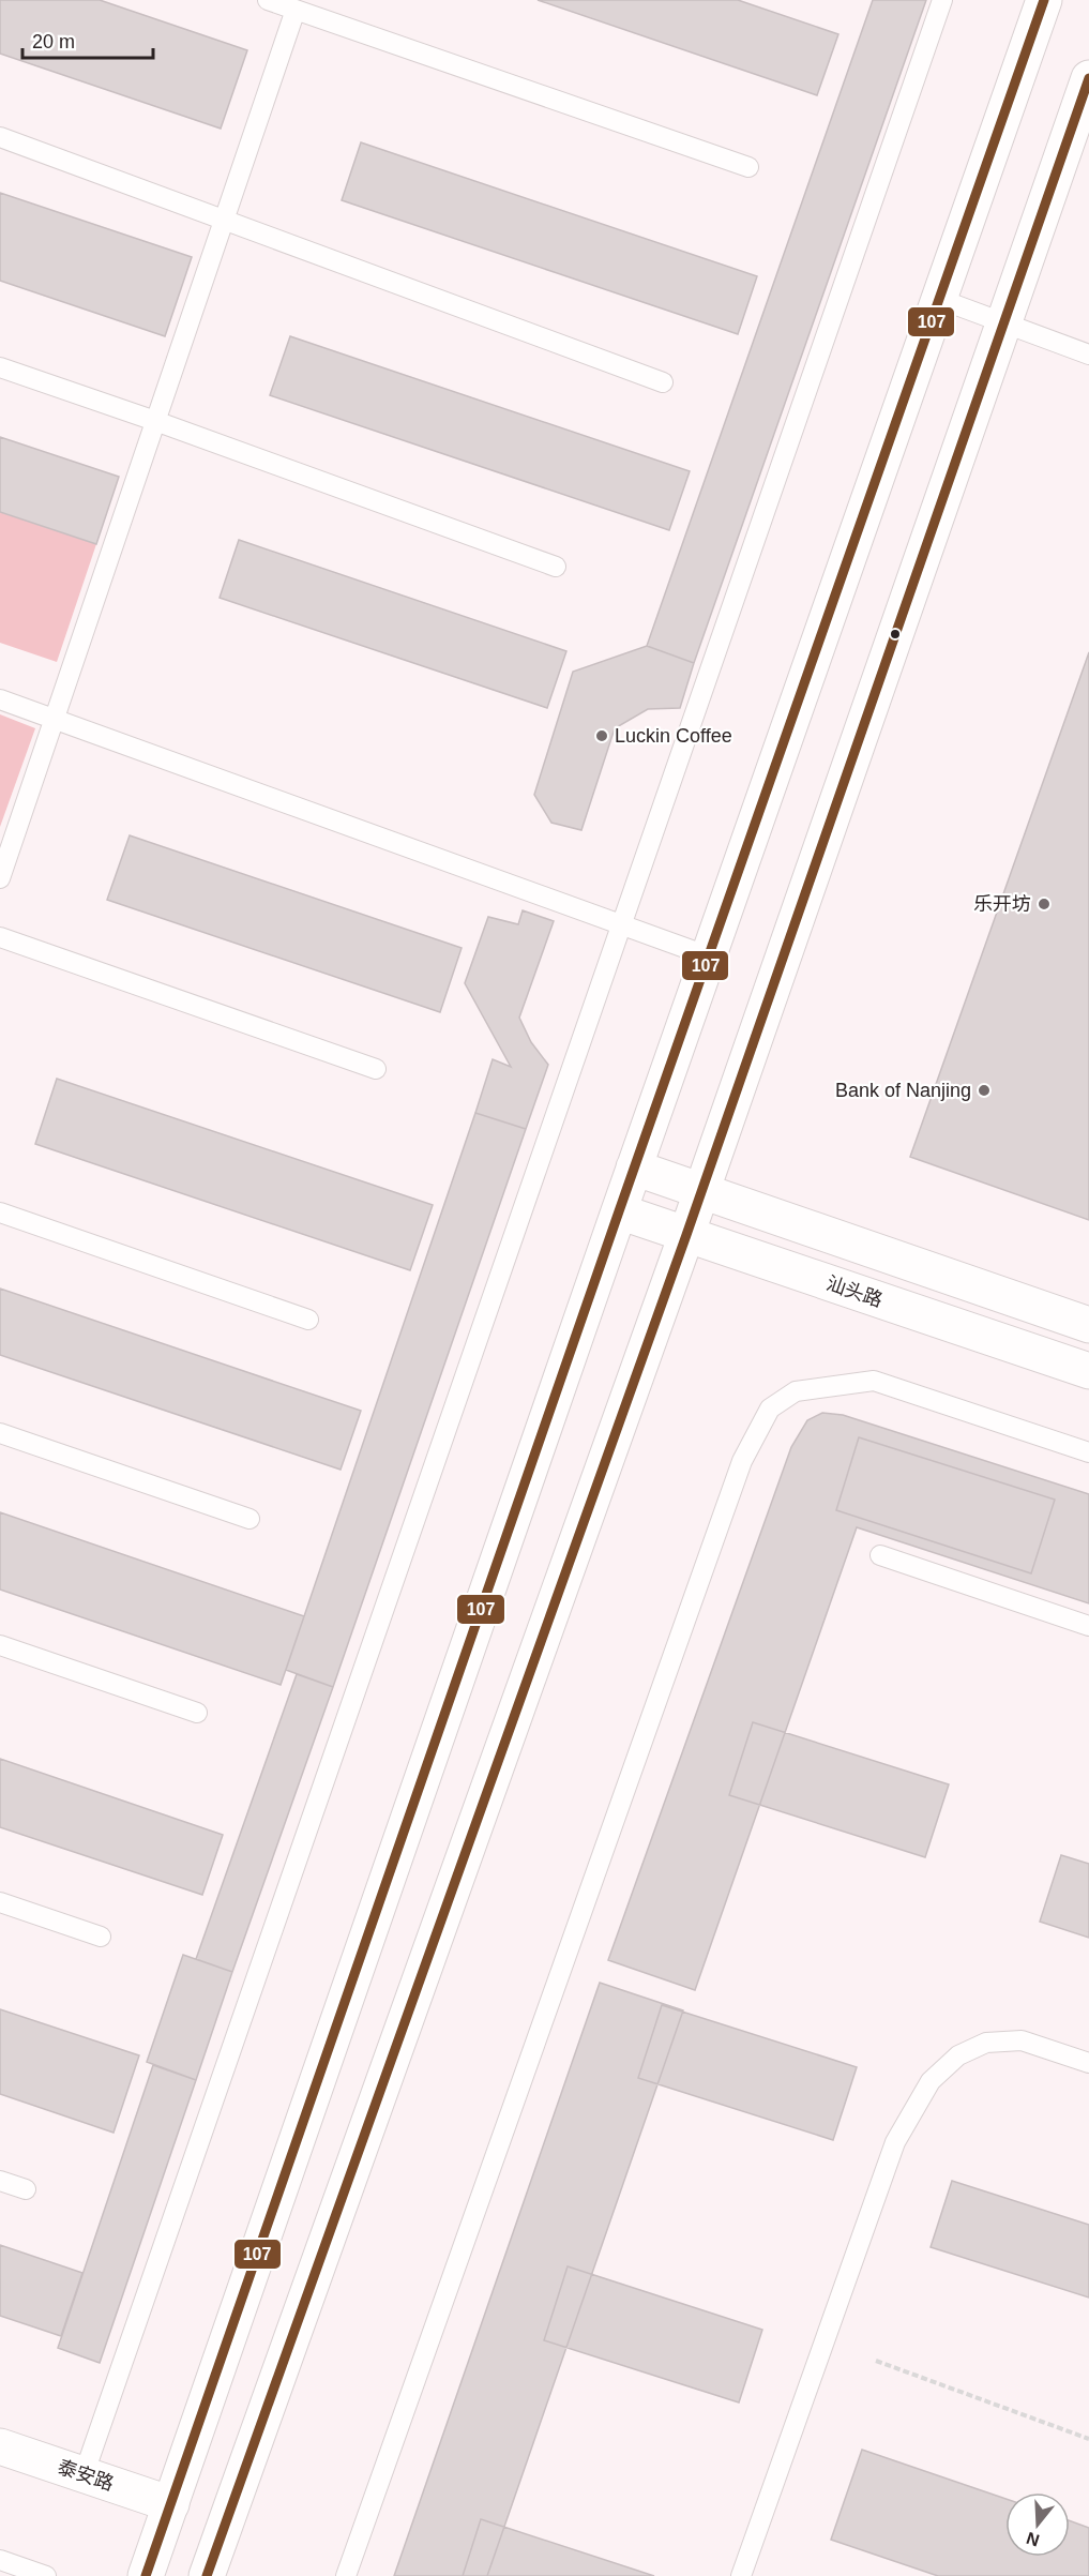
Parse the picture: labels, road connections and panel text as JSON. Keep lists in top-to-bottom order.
{
  "streets": {
    "street": ["汕头路", "泰安路"]
  },
  "places": ["Luckin Coffee", "乐开坊", "Bank of Nanjing"],
  "lines": ["transit line 107"],
  "scale_bar": "20 m",
  "north": "bottom"
}
